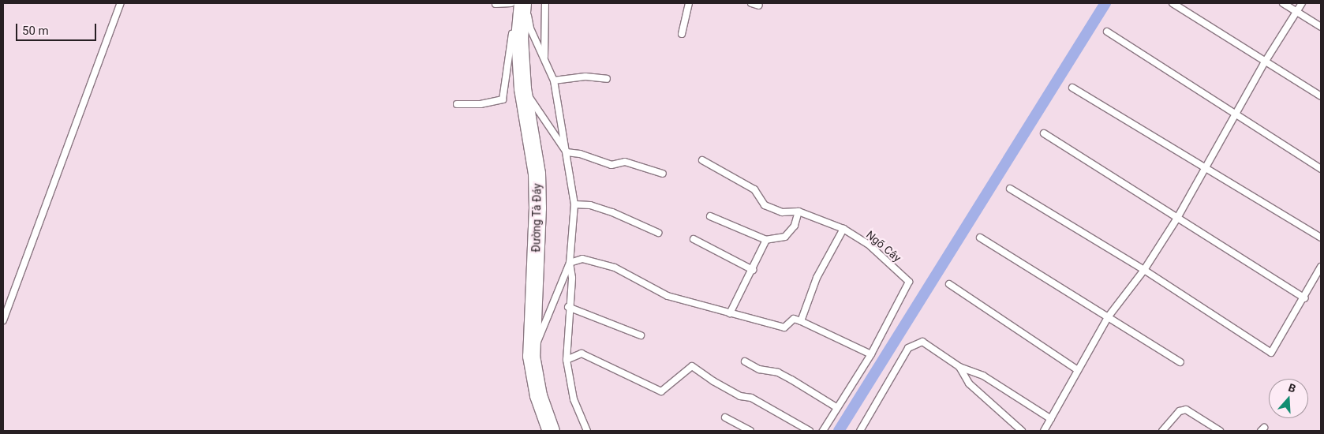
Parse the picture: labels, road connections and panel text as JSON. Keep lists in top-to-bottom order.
{
  "streets": {
    "street": ["Đường Tà Đáy"],
    "lane": ["Ngõ Cây"]
  },
  "scale_bar": "50 m",
  "north": "top"
}
